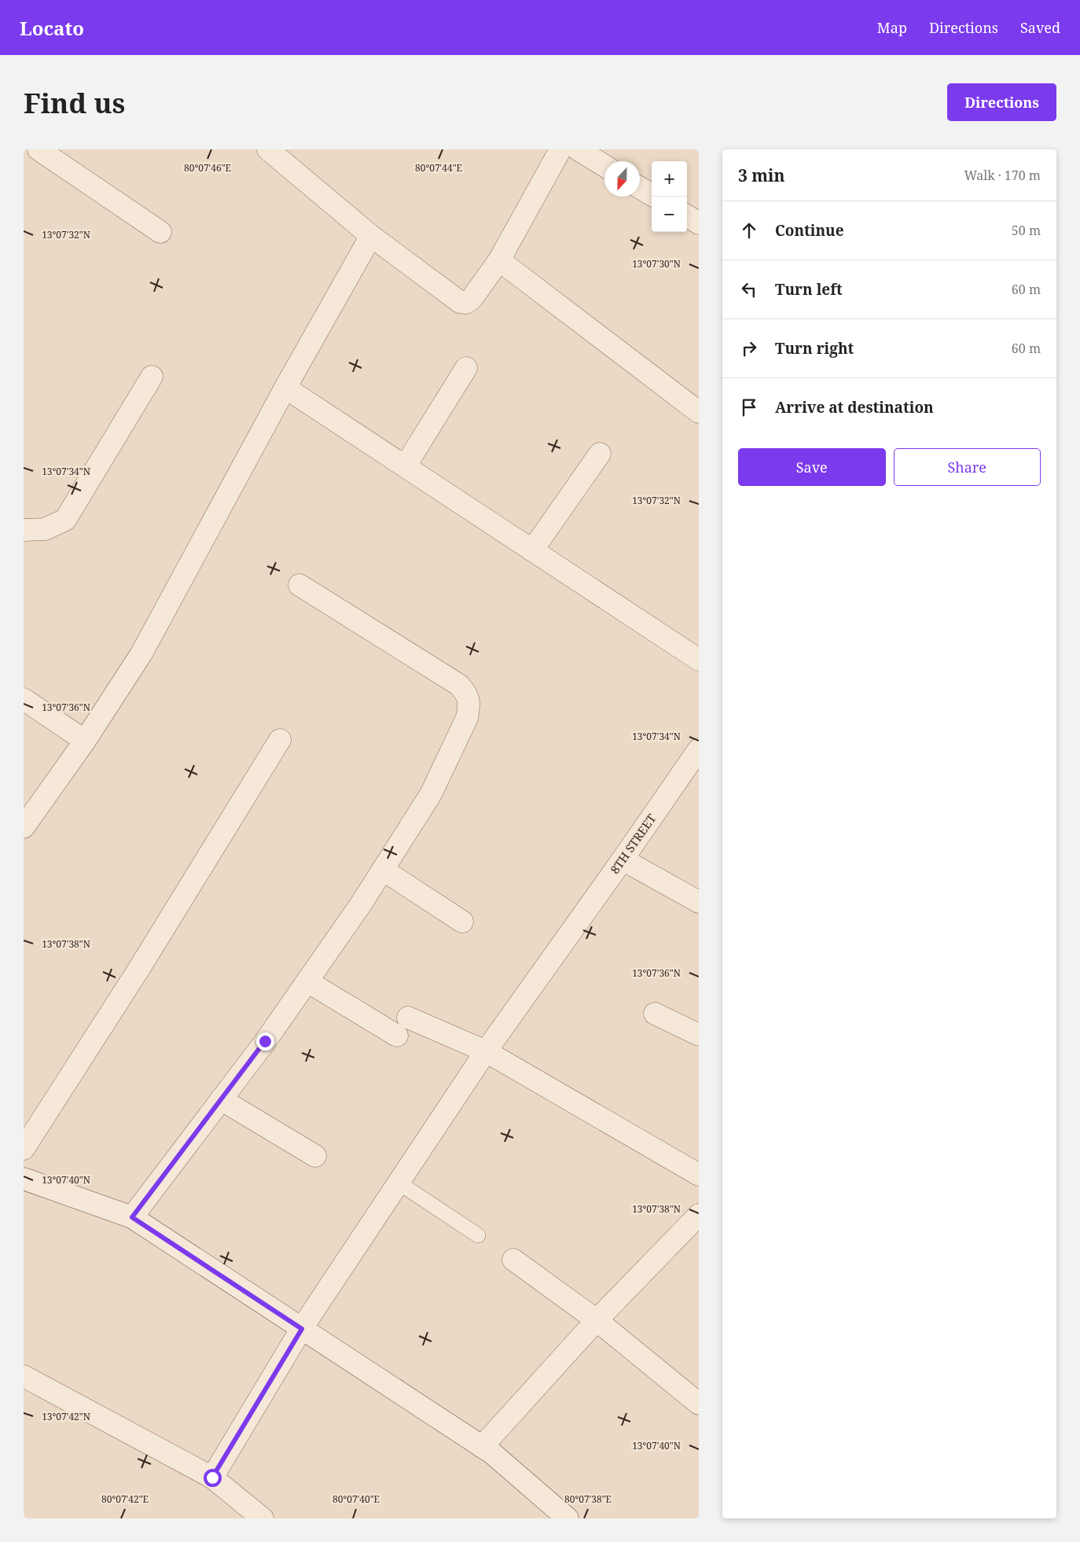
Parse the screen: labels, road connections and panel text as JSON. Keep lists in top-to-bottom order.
{
  "streets": {
    "street": ["8TH STREET"]
  },
  "north": "bottom",
  "page": {
    "header": "Locato",
    "nav": ["Map", "Directions", "Saved"],
    "buttons": [
      "Directions",
      ["Save", "Share"]
    ],
    "title": "Find us",
    "heading": ["3 min", "Walk · 170 m"],
    "map_buttons": ["+", "−"],
    "list": [
      ["Continue", "50 m"],
      ["Turn left", "60 m"],
      ["Turn right", "60 m"],
      "Arrive at destination"
    ]
  },
  "coordinates": [
    "80°07'46\"E",
    "80°07'44\"E",
    "13°07'32\"N",
    "13°07'30\"N",
    "13°07'34\"N",
    "13°07'36\"N",
    "13°07'38\"N",
    "13°07'40\"N",
    "13°07'42\"N",
    "80°07'42\"E",
    "80°07'40\"E",
    "80°07'38\"E"
  ]
}
